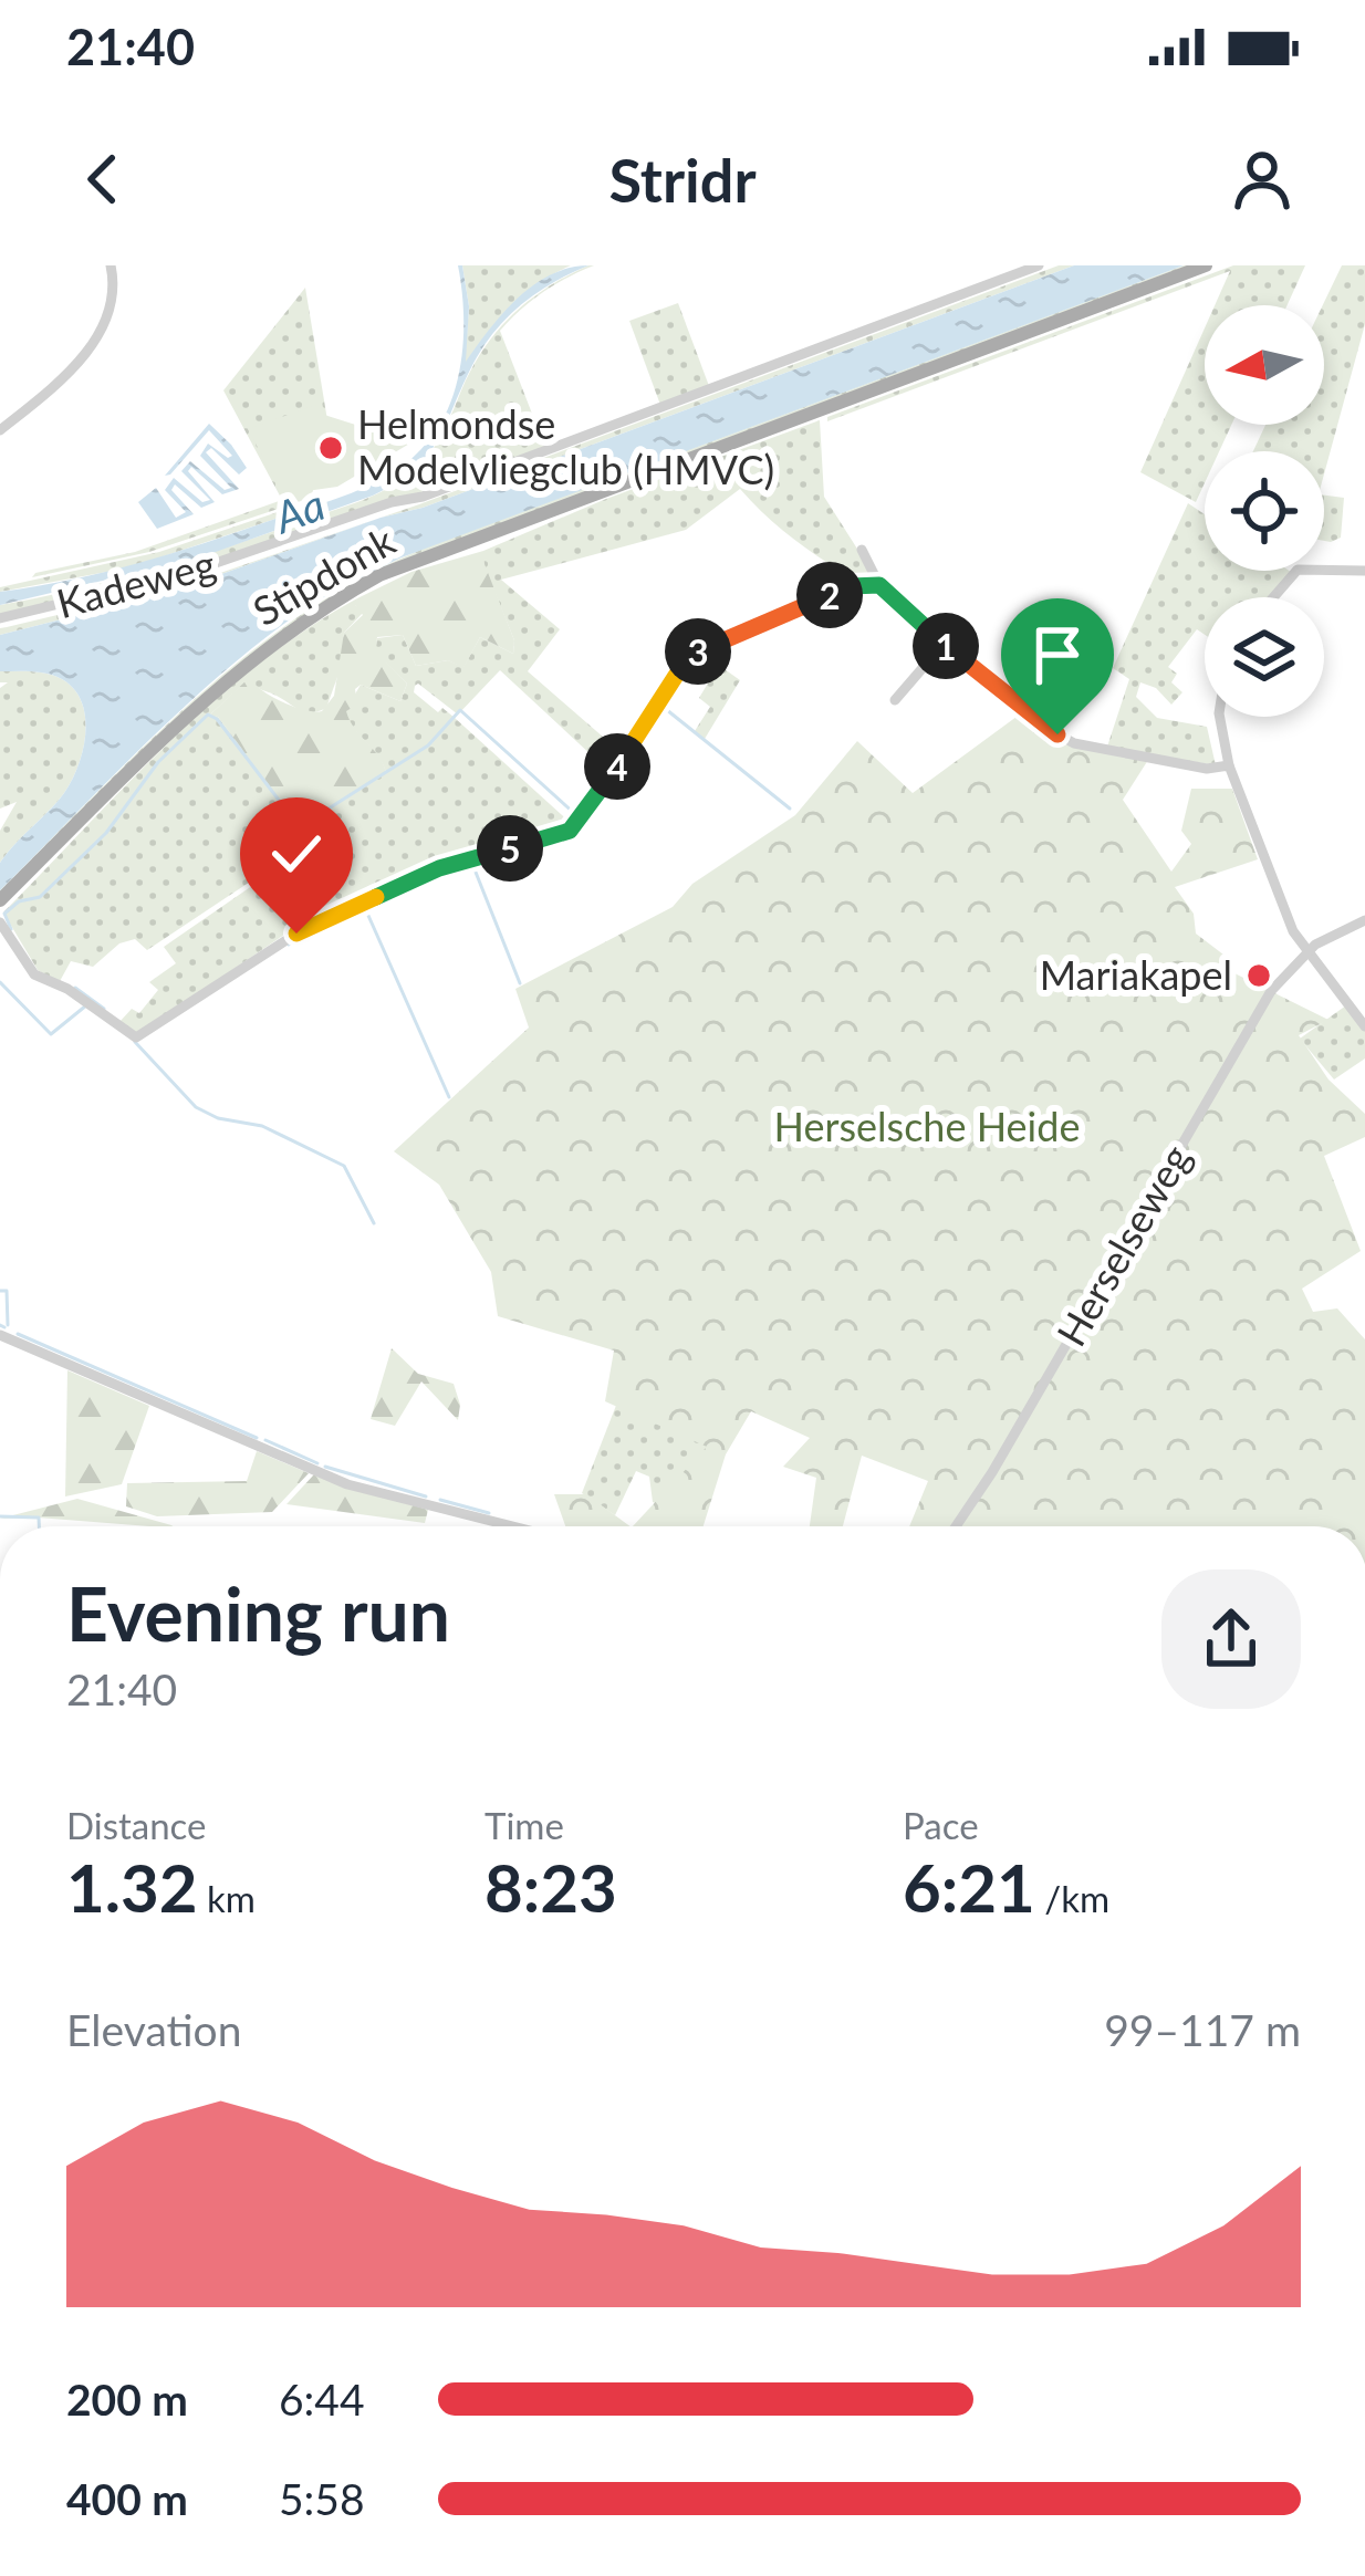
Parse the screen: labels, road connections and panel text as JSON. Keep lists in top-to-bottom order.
{
  "streets": {
    "main road": ["Stipdonk"],
    "street": ["Kadeweg", "Herselseweg"]
  },
  "water": ["Aa"],
  "parks": ["Herselsche Heide"],
  "places": ["Helmondse Modelvliegclub (HMVC)", "Mariakapel"],
  "north": "left",
  "page": {
    "status": "21:40",
    "header": "Stridr",
    "pins": [
      "2",
      "1",
      "3",
      "4",
      "5"
    ],
    "heading": ["Evening run", "21:40"],
    "stats": [
      ["Distance", "1.32 km"],
      ["Time", "8:23"],
      ["Pace", "6:21 /km"]
    ],
    "chart": ["Elevation", "99–117 m"],
    "list": [
      {
        "name": "200 m",
        "note": "6:44"
      },
      {
        "name": "400 m",
        "note": "5:58"
      }
    ]
  }
}
